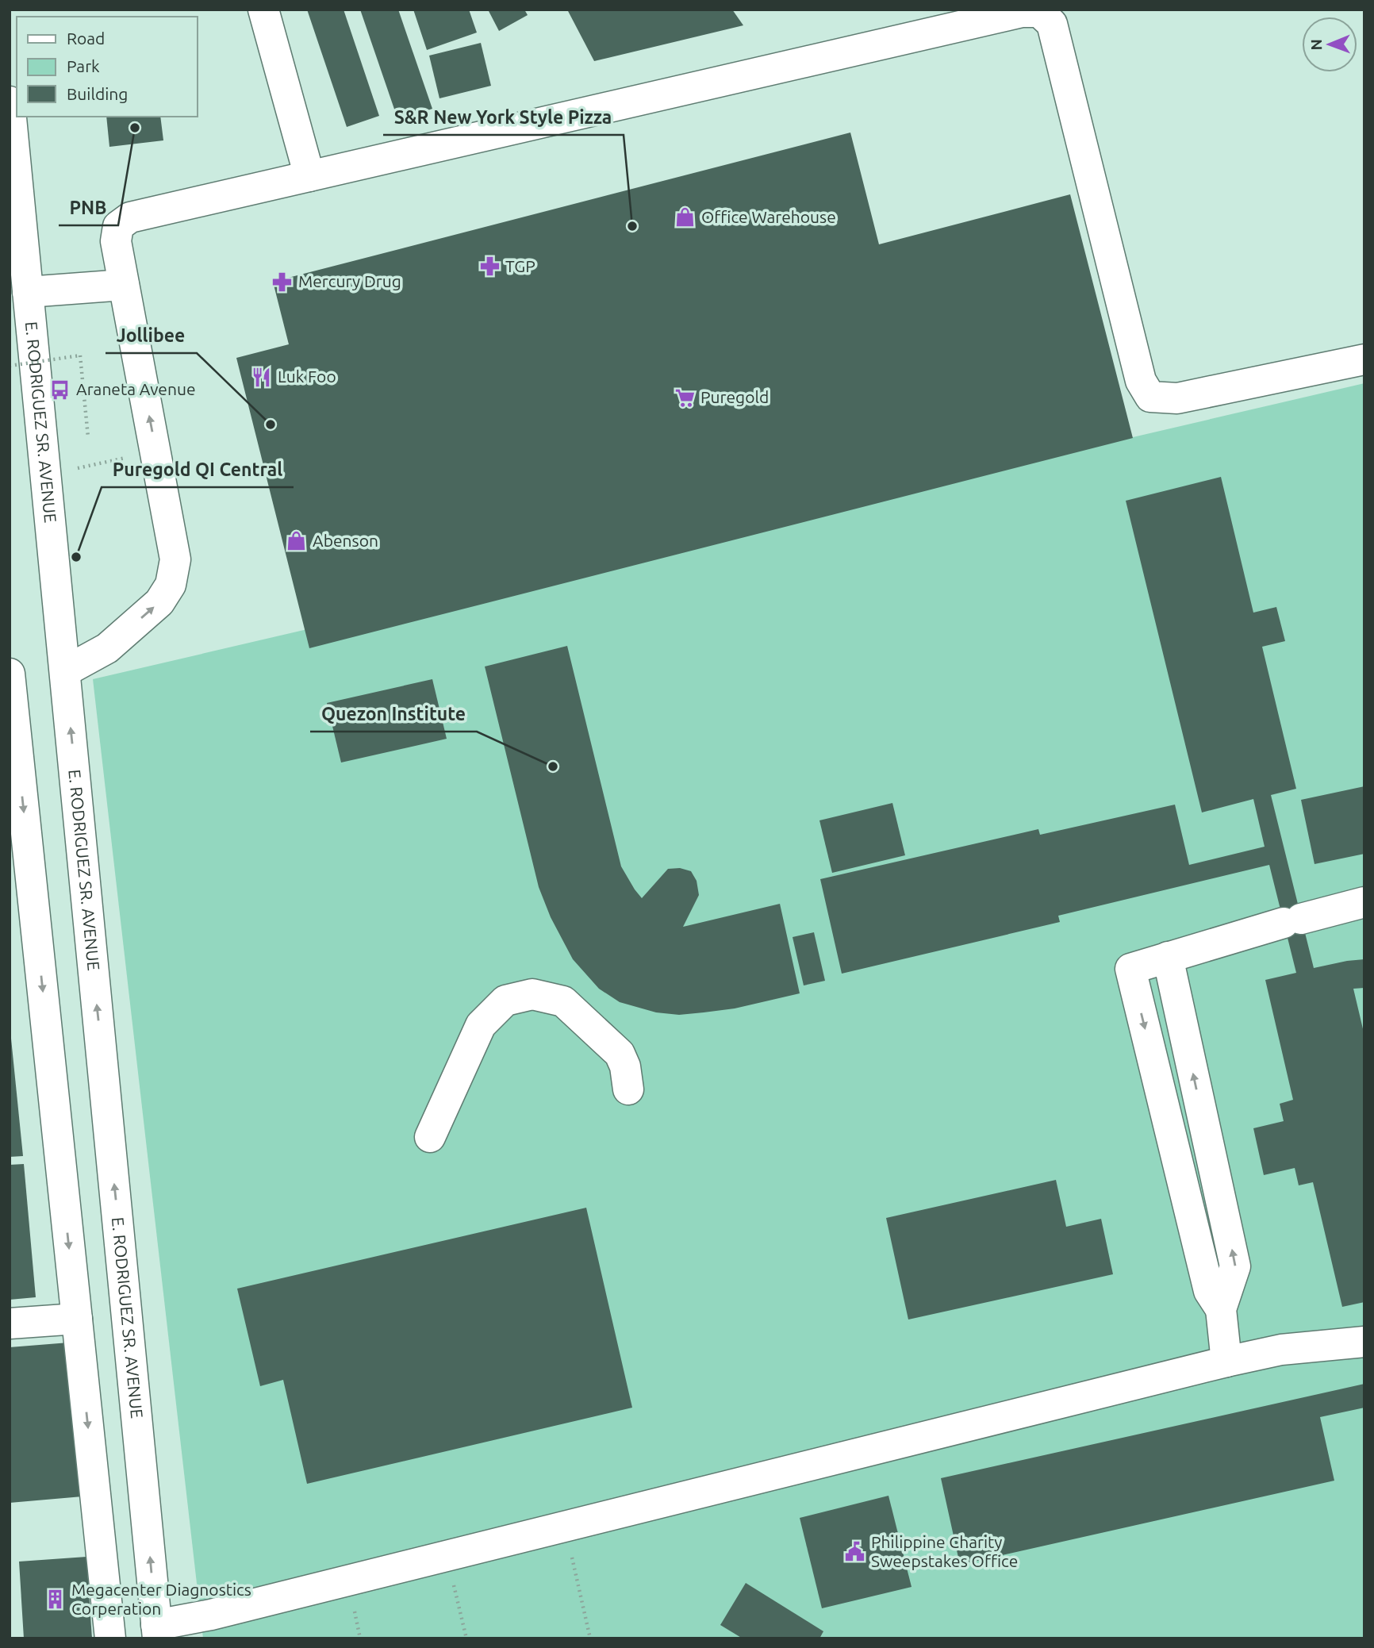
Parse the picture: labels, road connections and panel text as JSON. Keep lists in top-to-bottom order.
{
  "streets": {
    "main road": ["E. RODRIGUEZ SR. AVENUE"]
  },
  "places": {
    "other": [
      "PNB",
      "S&R New York Style Pizza",
      "Jollibee",
      "Puregold QI Central",
      "Quezon Institute"
    ],
    "shop": ["Office Warehouse", "Abenson"],
    "pharmacy": ["TGP", "Mercury Drug"],
    "restaurant": ["Luk Foo"],
    "bus stop": ["Araneta Avenue"],
    "supermarket": ["Puregold"],
    "public building": ["Philippine Charity Sweepstakes Office"],
    "building": ["Megacenter Diagnostics Corperation"]
  },
  "legend": ["Road", "Park", "Building"],
  "north": "left"
}
